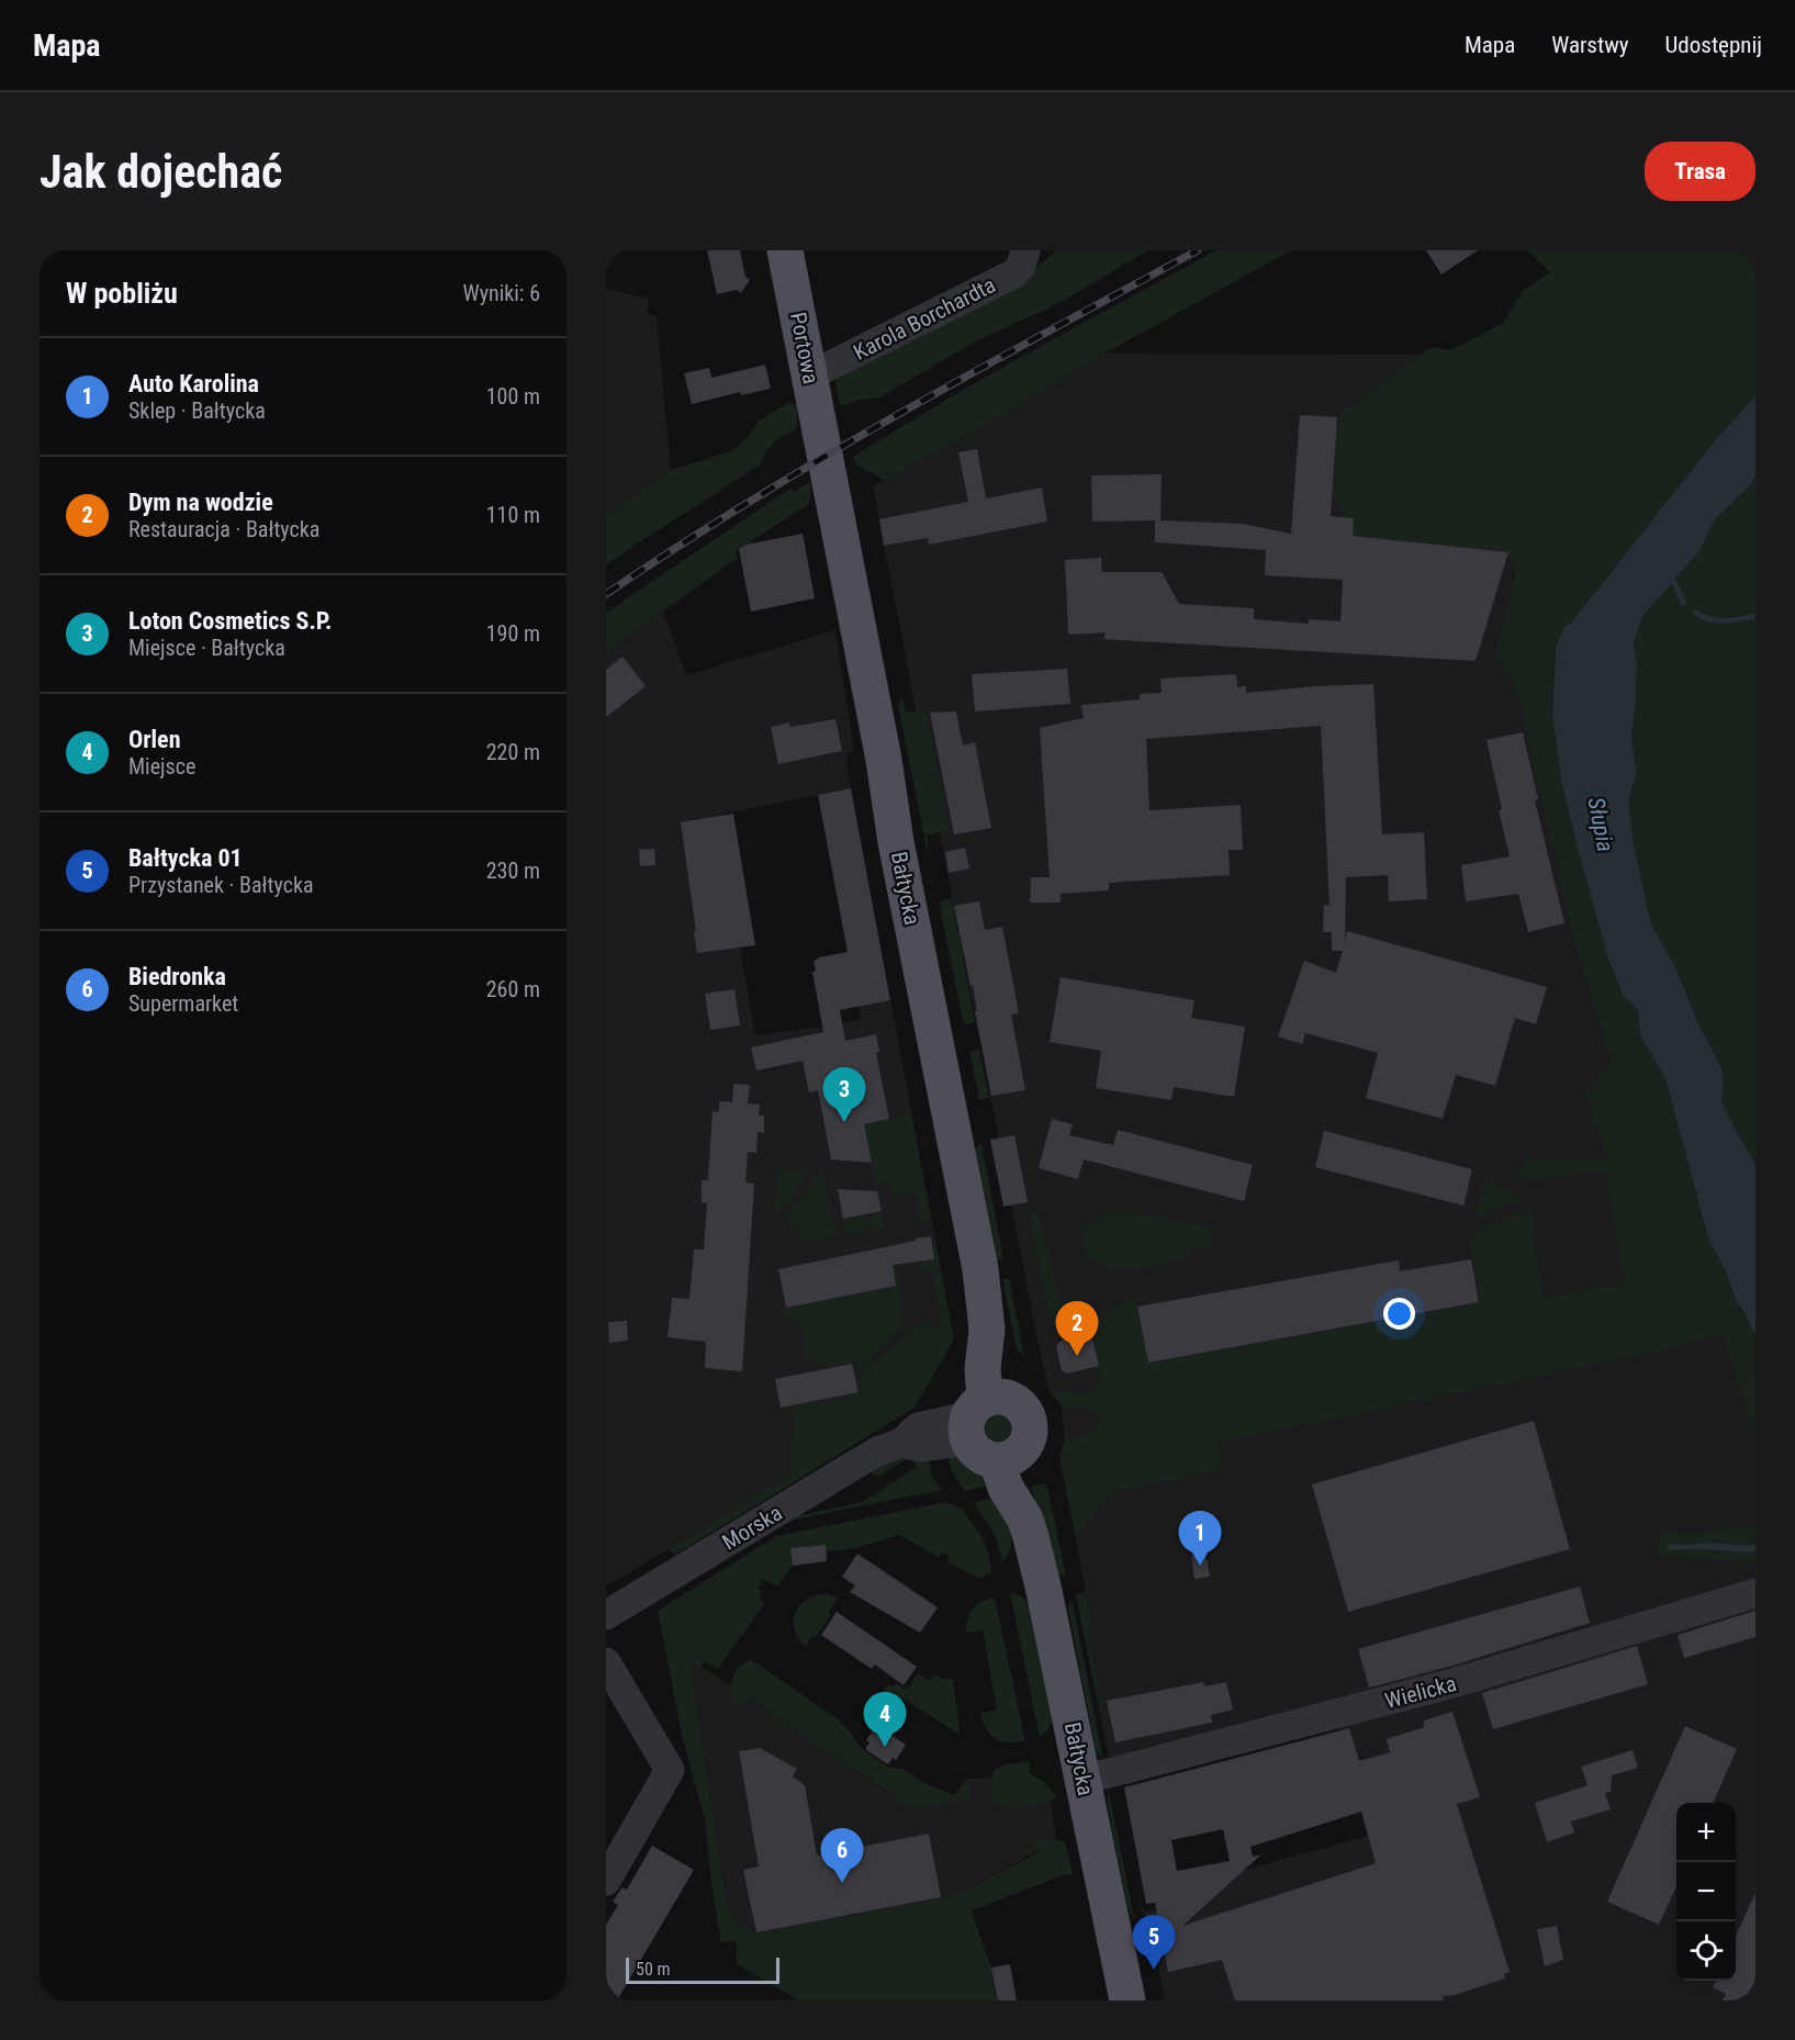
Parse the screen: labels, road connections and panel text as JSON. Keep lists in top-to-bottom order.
{
  "streets": {
    "main road": ["Portowa", "Bałtycka"],
    "street": ["Karola Borchardta", "Morska", "Wielicka"]
  },
  "crossings": [
    ["Karola Borchardta", "Portowa"],
    ["Portowa", "Bałtycka"],
    ["Bałtycka", "Morska"],
    ["Bałtycka", "Wielicka"]
  ],
  "water": ["Słupia"],
  "scale_bar": "50 m",
  "page": {
    "header": "Mapa",
    "nav": ["Mapa", "Warstwy", "Udostępnij"],
    "buttons": "Trasa",
    "title": "Jak dojechać",
    "heading": ["W pobliżu", "Wyniki: 6"],
    "list": [
      {
        "mark": "1",
        "name": "Auto Karolina",
        "note": "Sklep · Bałtycka",
        "value": "100 m"
      },
      {
        "mark": "2",
        "name": "Dym na wodzie",
        "note": "Restauracja · Bałtycka",
        "value": "110 m"
      },
      {
        "mark": "3",
        "name": "Loton Cosmetics S.P.",
        "note": "Miejsce · Bałtycka",
        "value": "190 m"
      },
      {
        "mark": "4",
        "name": "Orlen",
        "note": "Miejsce",
        "value": "220 m"
      },
      {
        "mark": "5",
        "name": "Bałtycka 01",
        "note": "Przystanek · Bałtycka",
        "value": "230 m"
      },
      {
        "mark": "6",
        "name": "Biedronka",
        "note": "Supermarket",
        "value": "260 m"
      }
    ],
    "pins": [
      "3",
      "2",
      "1",
      "4",
      "6",
      "5"
    ],
    "map_buttons": ["+", "−"],
    "scale": "50 m"
  }
}
